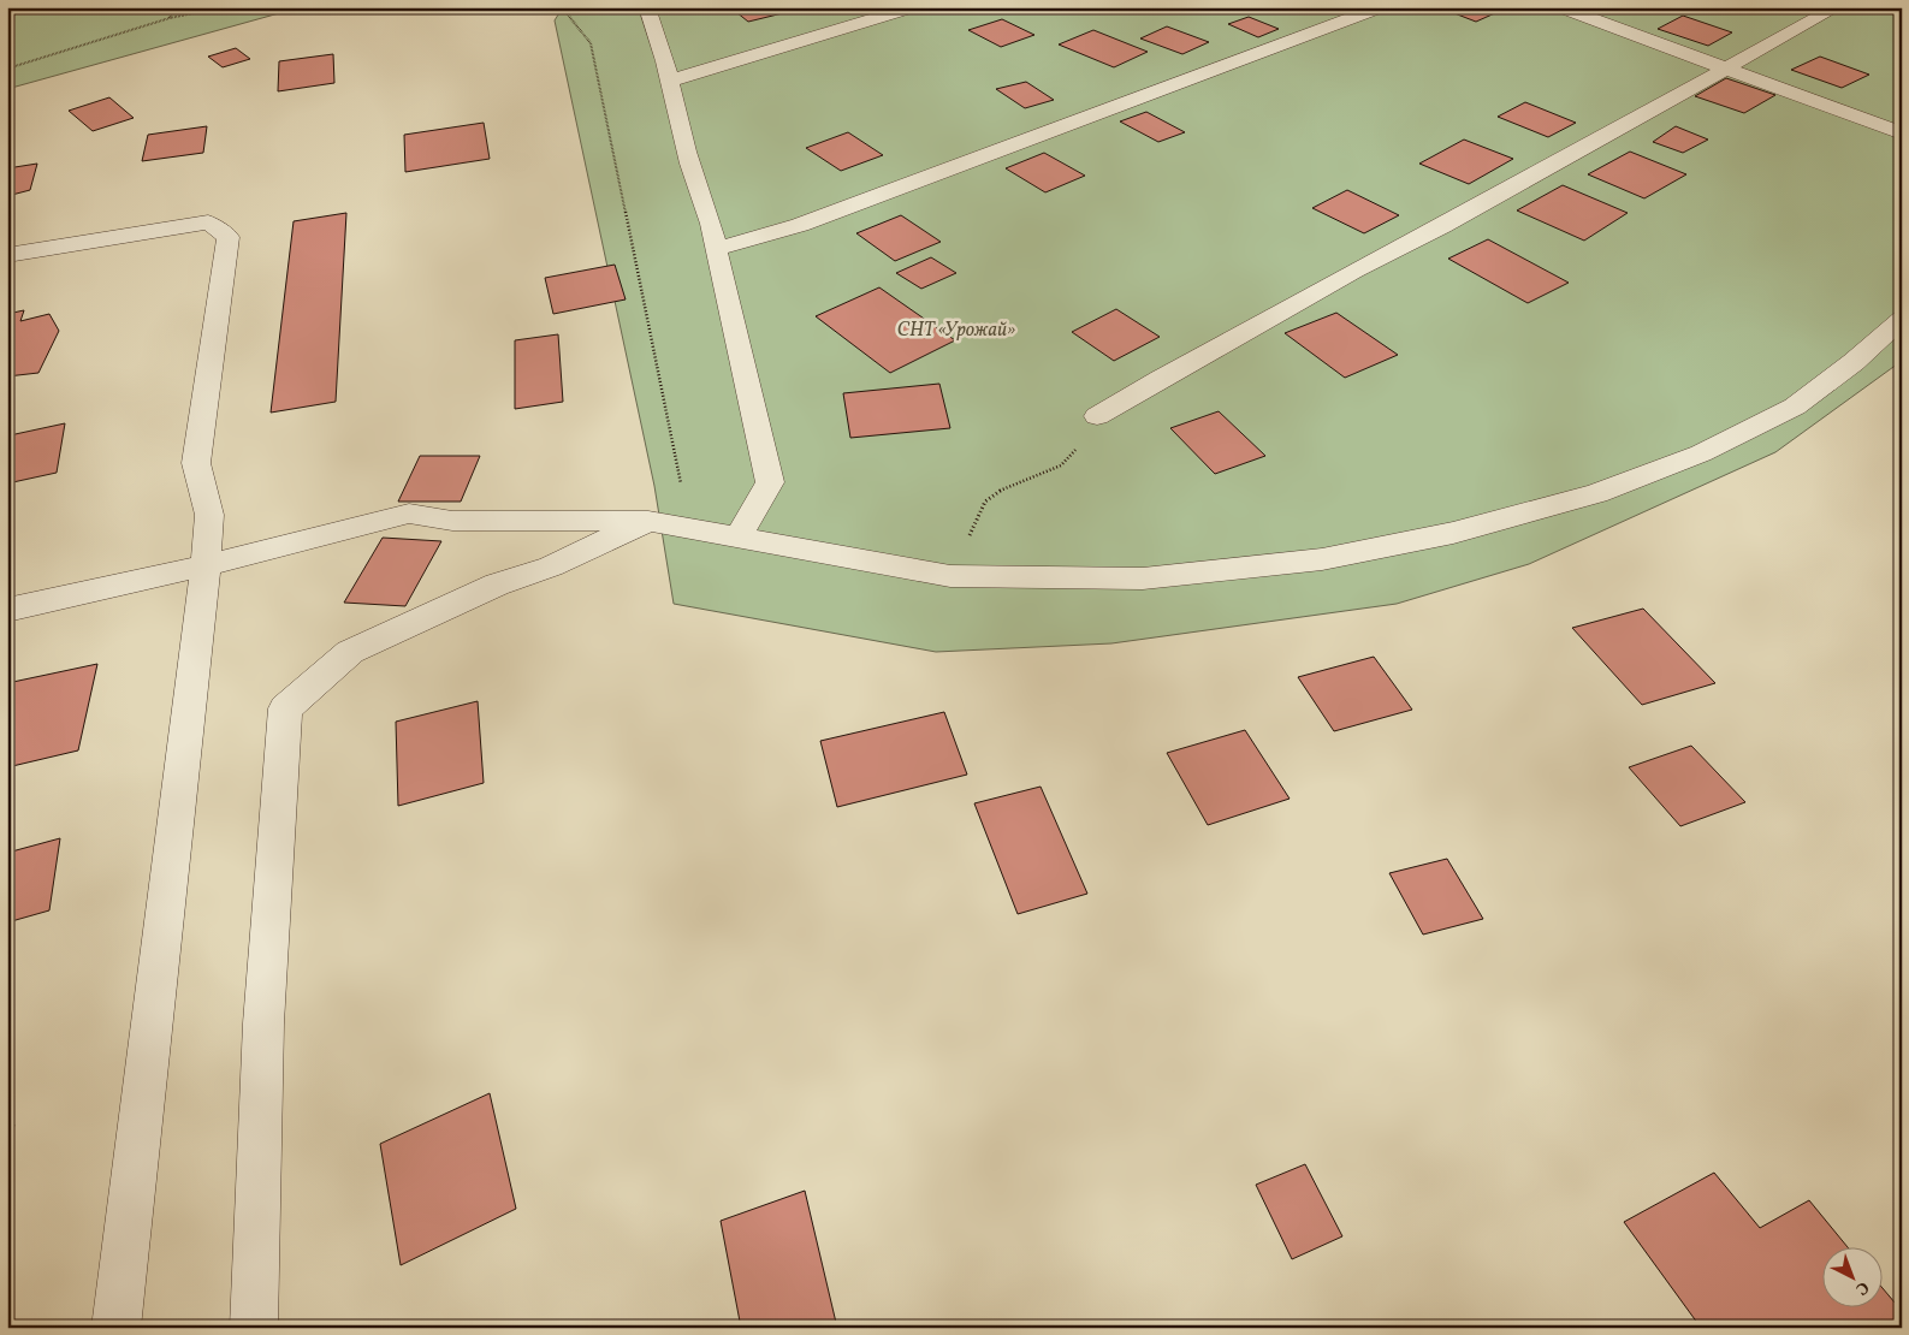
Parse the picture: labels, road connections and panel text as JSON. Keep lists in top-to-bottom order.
{
  "parks": ["СНТ «Урожай»"],
  "north": "bottom right"
}
